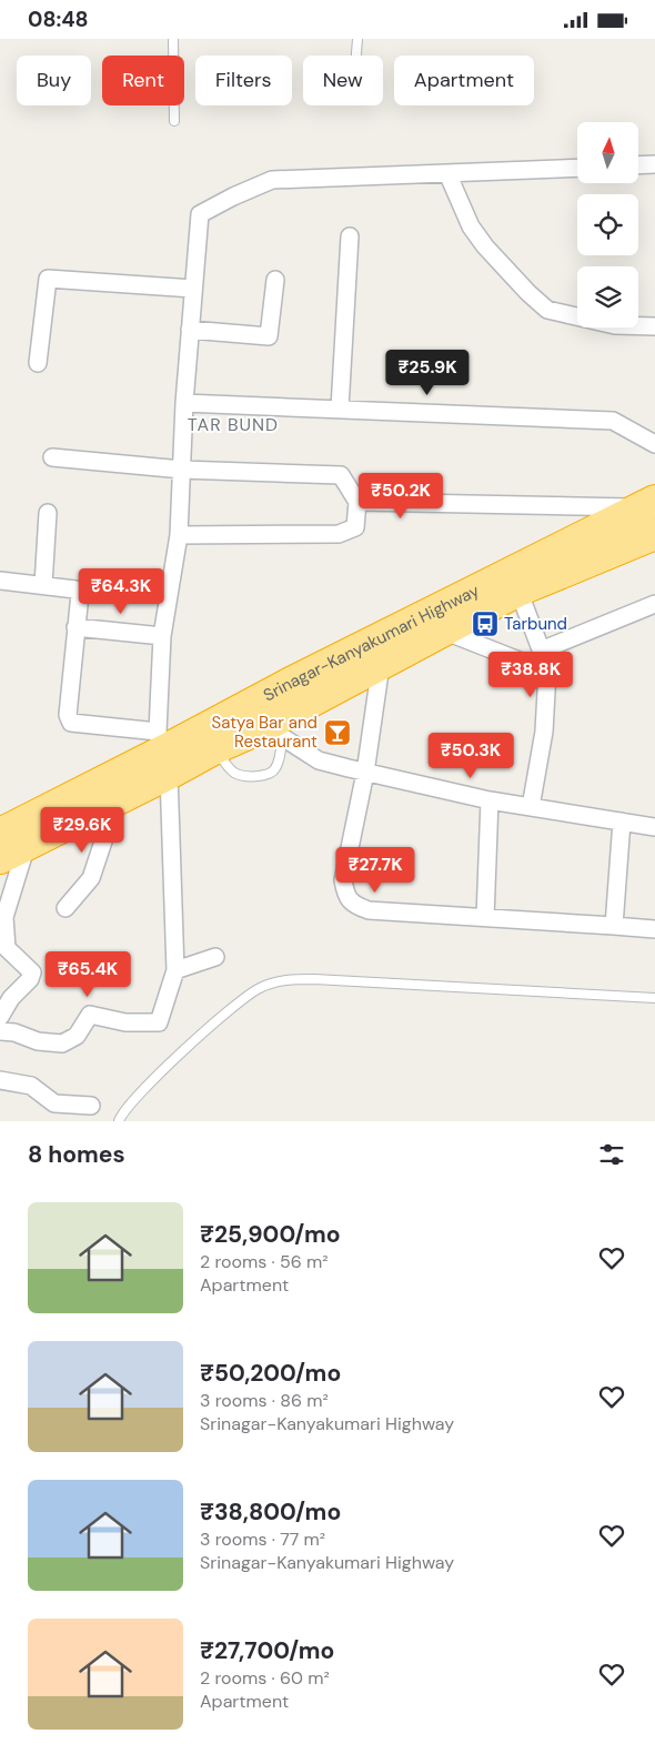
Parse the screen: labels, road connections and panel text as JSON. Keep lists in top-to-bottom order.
{
  "streets": {
    "highway": ["Srinagar-Kanyakumari Highway"]
  },
  "districts": ["TAR BUND"],
  "places": {
    "bus stop": ["Tarbund"],
    "bar": ["Satya Bar and Restaurant"]
  },
  "north": "top",
  "page": {
    "status": "08:48",
    "chip": [
      "Buy",
      "Rent",
      "Filters",
      "New",
      "Apartment"
    ],
    "price": [
      "₹25.9K",
      "₹50.2K",
      "₹64.3K",
      "₹38.8K",
      "₹50.3K",
      "₹29.6K",
      "₹27.7K",
      "₹65.4K"
    ],
    "heading": "8 homes",
    "list": [
      {
        "name": "₹25,900/mo",
        "note": "2 rooms · 56 m² · Apartment"
      },
      {
        "name": "₹50,200/mo",
        "note": "3 rooms · 86 m² · Srinagar-Kanyakumari Highway"
      },
      {
        "name": "₹38,800/mo",
        "note": "3 rooms · 77 m² · Srinagar-Kanyakumari Highway"
      },
      {
        "name": "₹27,700/mo",
        "note": "2 rooms · 60 m² · Apartment"
      }
    ]
  }
}
